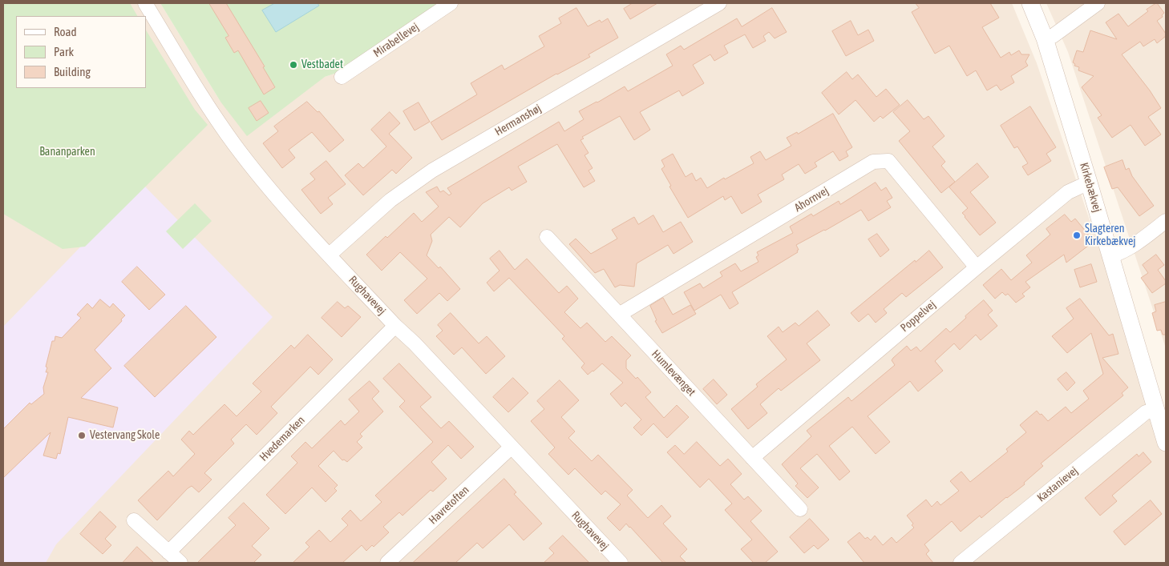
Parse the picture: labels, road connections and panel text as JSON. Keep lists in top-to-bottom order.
{
  "streets": {
    "street": [
      "Mirabellevej",
      "Hermanshøj",
      "Kirkebækvej",
      "Ahornvej",
      "Rughavevej",
      "Poppelvej",
      "Humlevænget",
      "Hvedemarken",
      "Kastanievej",
      "Havretoften"
    ]
  },
  "crossings": [
    ["Hermanshøj", "Rughavevej"],
    ["Kirkebækvej", "Poppelvej"],
    ["Kirkebækvej", "Kastanievej"],
    ["Ahornvej", "Poppelvej"],
    ["Ahornvej", "Humlevænget"],
    ["Rughavevej", "Hvedemarken"],
    ["Rughavevej", "Havretoften"],
    ["Poppelvej", "Humlevænget"]
  ],
  "parks": ["Bananparken"],
  "places": ["Vestbadet", "Slagteren Kirkebækvej", "Vestervang Skole"],
  "legend": ["Road", "Park", "Building"]
}
